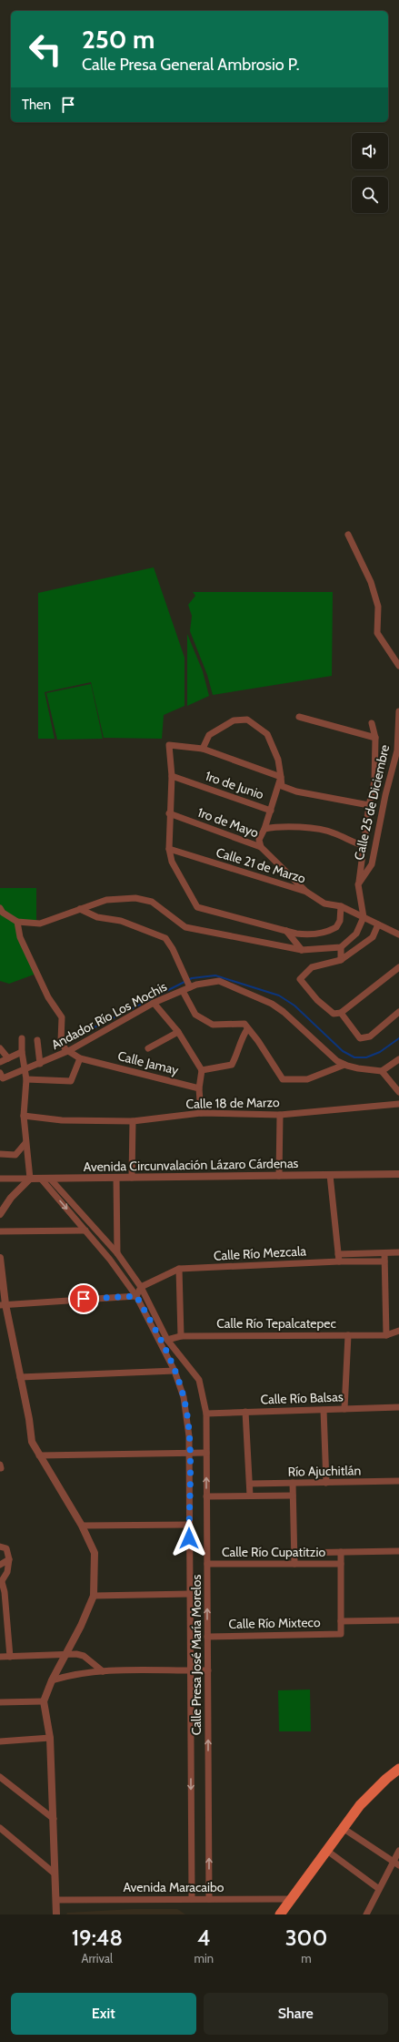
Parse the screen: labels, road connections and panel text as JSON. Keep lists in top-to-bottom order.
{
  "streets": {
    "street": [
      "1ro de Junio",
      "Calle 25 de Diciembre",
      "1ro de Mayo",
      "Calle 21 de Marzo",
      "Andador Río Los Mochis",
      "Calle Jamay",
      "Calle 18 de Marzo",
      "Avenida Circunvalación Lázaro Cárdenas",
      "Calle Río Mezcala",
      "Calle Río Tepalcatepec",
      "Calle Río Balsas",
      "Río Ajuchitlán",
      "Calle Río Cupatitzio",
      "Calle Río Mixteco",
      "Calle Presa José María Morelos",
      "Avenida Maracaibo"
    ]
  },
  "crossings": [
    ["1ro de Junio", "1ro de Mayo"],
    ["1ro de Mayo", "Calle 21 de Marzo"],
    ["Andador Río Los Mochis", "Calle Jamay"],
    ["Avenida Circunvalación Lázaro Cárdenas", "Calle Presa José María Morelos"],
    ["Calle Río Mezcala", "Calle Presa José María Morelos"],
    ["Calle Río Tepalcatepec", "Calle Presa José María Morelos"],
    ["Calle Río Balsas", "Calle Presa José María Morelos"],
    ["Río Ajuchitlán", "Calle Presa José María Morelos"],
    ["Calle Río Cupatitzio", "Calle Presa José María Morelos"],
    ["Calle Río Mixteco", "Calle Presa José María Morelos"],
    ["Calle Presa José María Morelos", "Avenida Maracaibo"]
  ],
  "page": {
    "turn": ["250 m", "Calle Presa General Ambrosio P."],
    "then": "Then",
    "eta": [
      "19:48",
      "Arrival",
      "4",
      "min",
      "300",
      "m"
    ],
    "buttons": ["Exit", "Share"]
  }
}
